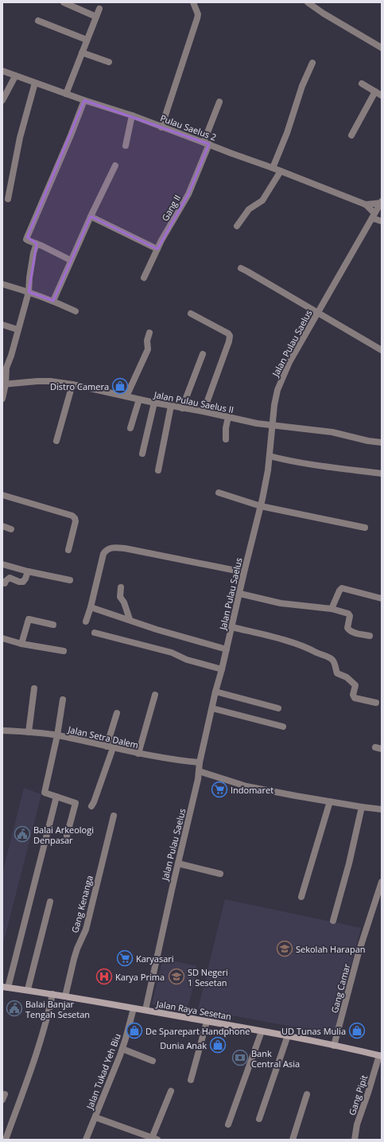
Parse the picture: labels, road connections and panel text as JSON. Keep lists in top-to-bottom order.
{
  "streets": {
    "main road": ["Jalan Raya Sesetan"],
    "street": [
      "Pulau Saelus 2",
      "Gang II",
      "Jalan Pulau Saelus",
      "Jalan Pulau Saelus II",
      "Jalan Setra Dalem",
      "Gang Kenanga",
      "Gang Camar",
      "Jalan Tukad Yeh Biu",
      "Gang Pipit"
    ]
  },
  "crossings": [
    ["Pulau Saelus 2", "Gang II"],
    ["Pulau Saelus 2", "Jalan Pulau Saelus"],
    ["Jalan Pulau Saelus", "Jalan Pulau Saelus II"],
    ["Jalan Pulau Saelus", "Jalan Setra Dalem"],
    ["Jalan Pulau Saelus", "Jalan Raya Sesetan"],
    ["Gang Kenanga", "Jalan Raya Sesetan"],
    ["Gang Camar", "Jalan Raya Sesetan"],
    ["Jalan Raya Sesetan", "Jalan Tukad Yeh Biu"],
    ["Jalan Raya Sesetan", "Gang Pipit"]
  ],
  "places": {
    "shop": [
      "Distro Camera",
      "De Sparepart Handphone",
      "UD Tunas Mulia",
      "Dunia Anak"
    ],
    "supermarket": ["Indomaret", "Karyasari"],
    "public building": ["Balai Arkeologi Denpasar", "Balai Banjar Tengah Sesetan"],
    "school or university": ["Sekolah Harapan", "SD Negeri 1 Sesetan"],
    "hospital": ["Karya Prima"],
    "bank": ["Bank Central Asia"]
  }
}
